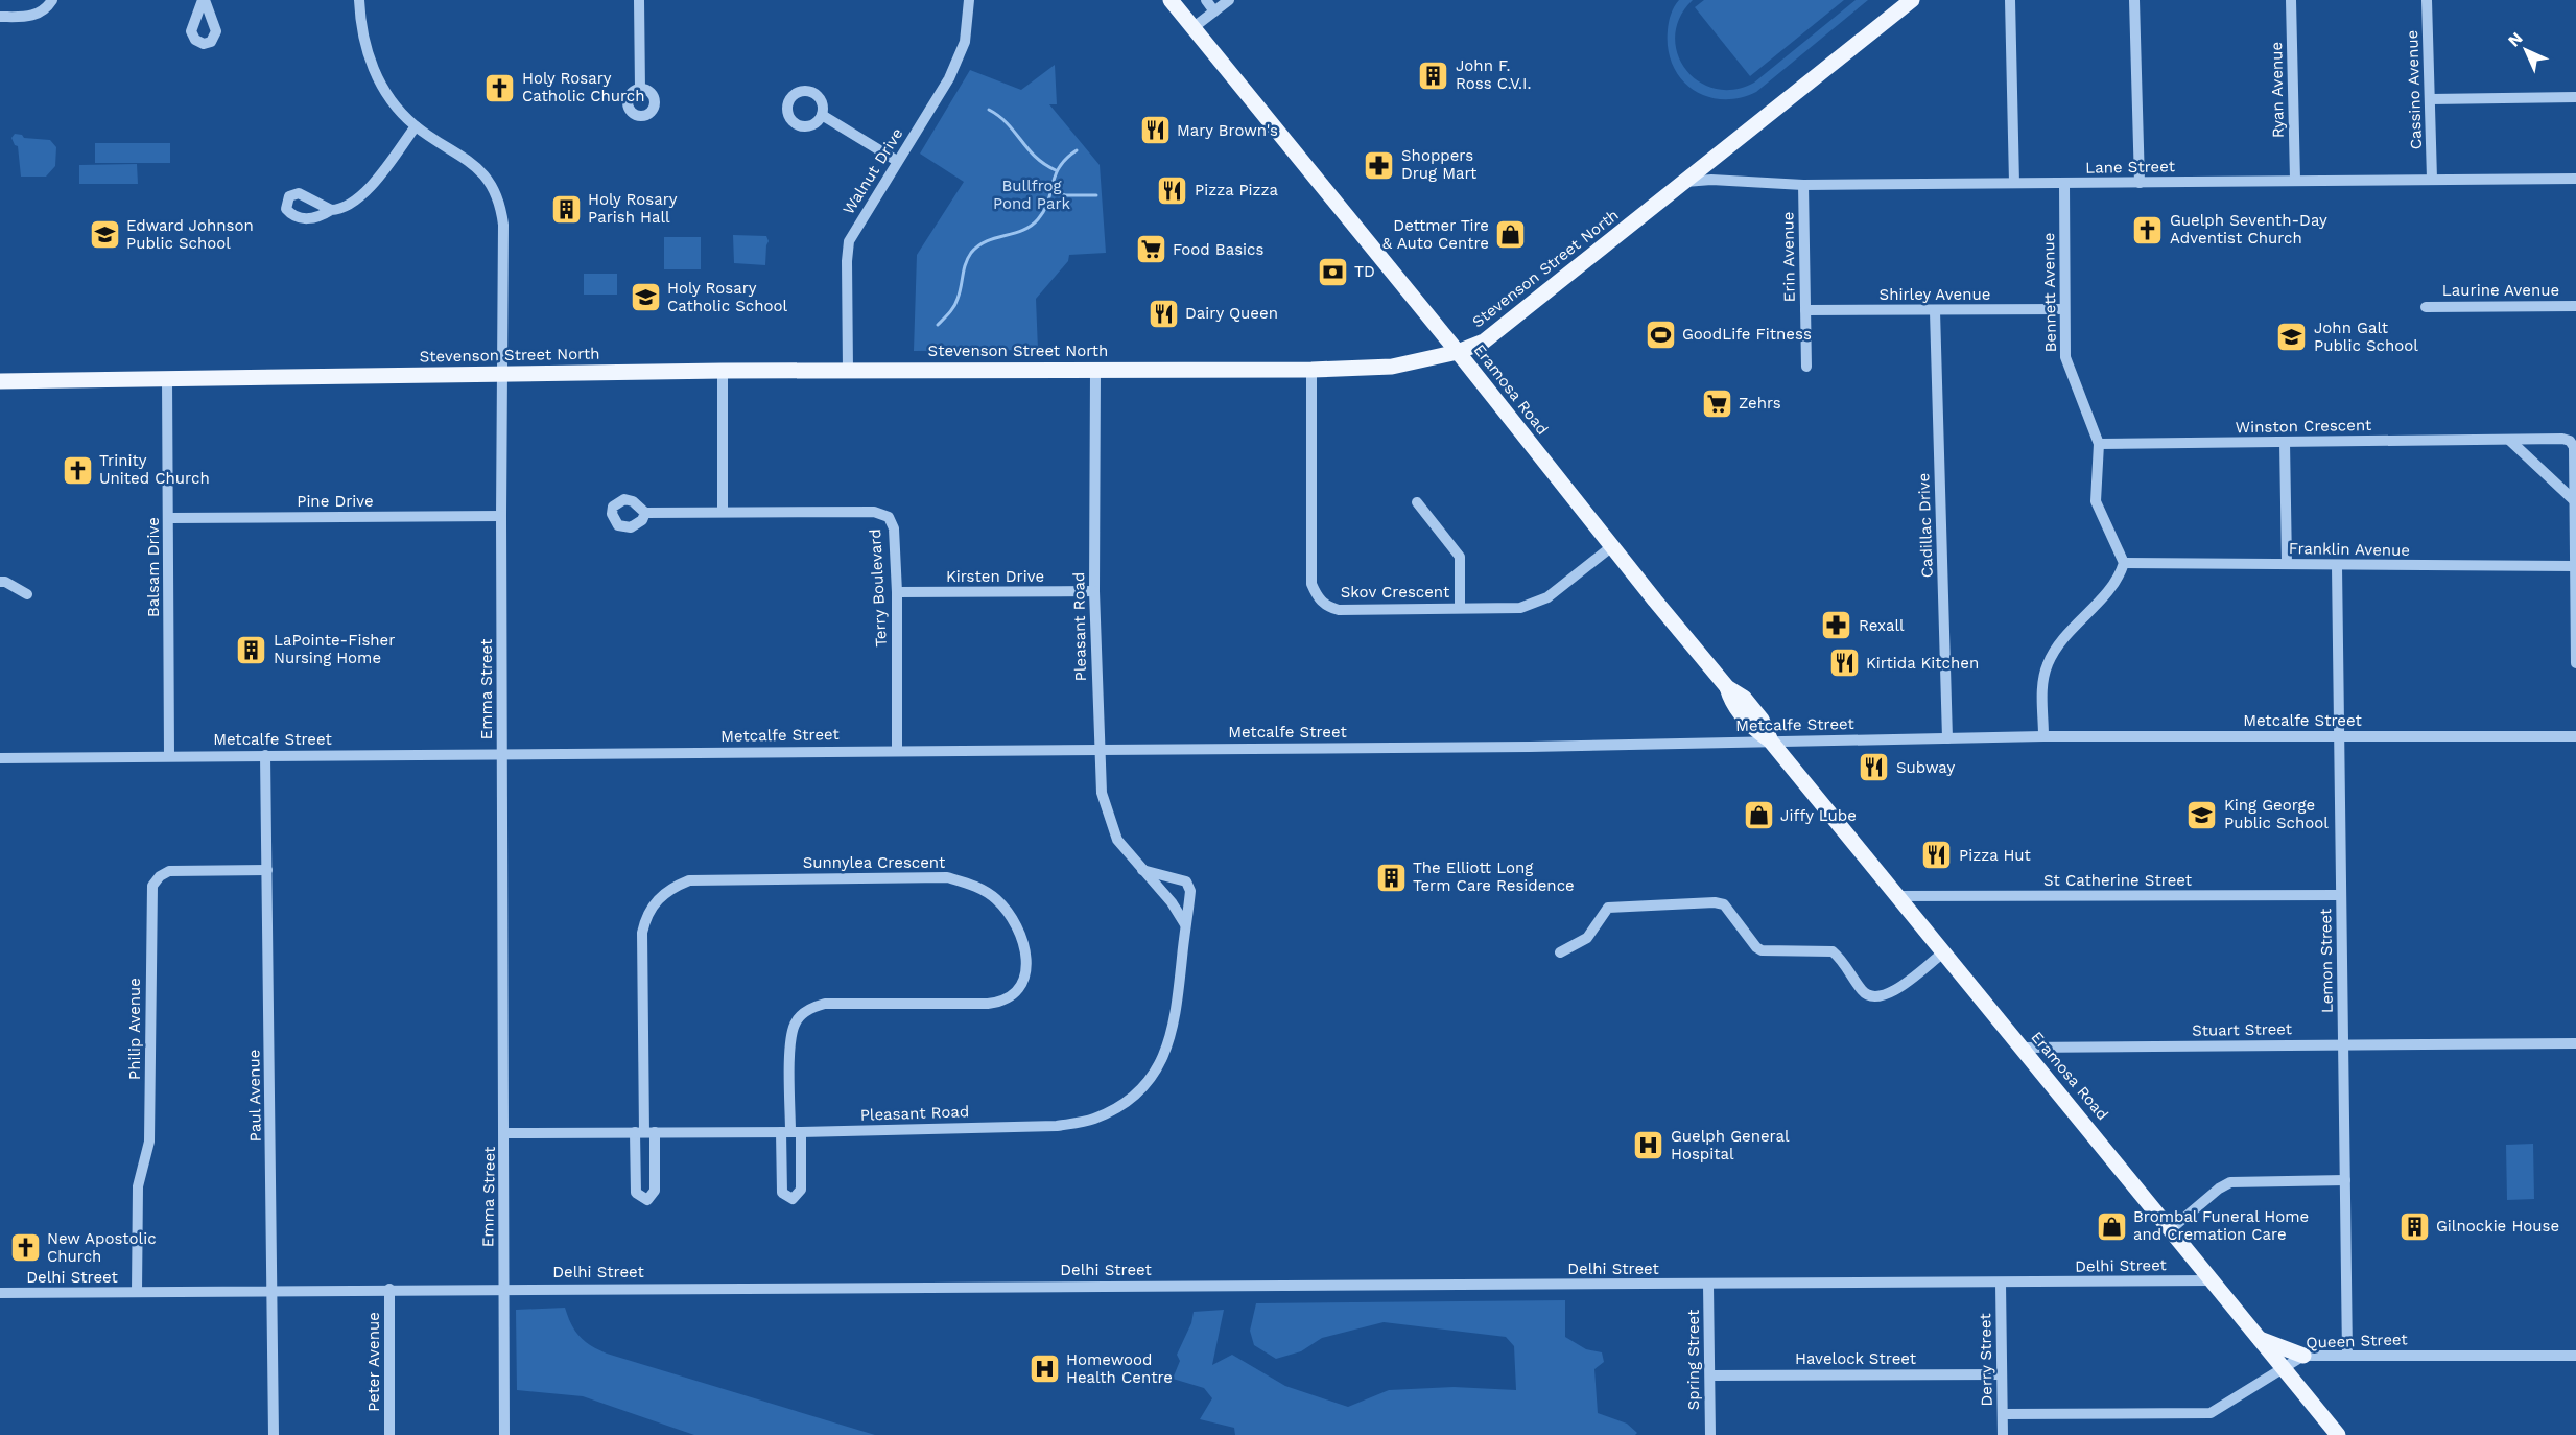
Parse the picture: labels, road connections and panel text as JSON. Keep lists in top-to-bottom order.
{
  "streets": {
    "main road": ["Stevenson Street North", "Eramosa Road"],
    "street": [
      "Ryan Avenue",
      "Cassino Avenue",
      "Lane Street",
      "Walnut Drive",
      "Erin Avenue",
      "Laurine Avenue",
      "Bennett Avenue",
      "Shirley Avenue",
      "Winston Crescent",
      "Pine Drive",
      "Cadillac Drive",
      "Franklin Avenue",
      "Balsam Drive",
      "Kirsten Drive",
      "Terry Boulevard",
      "Skov Crescent",
      "Pleasant Road",
      "Emma Street",
      "Metcalfe Street",
      "Sunnylea Crescent",
      "St Catherine Street",
      "Lemon Street",
      "Philip Avenue",
      "Stuart Street",
      "Paul Avenue",
      "Delhi Street",
      "Queen Street",
      "Havelock Street",
      "Spring Street",
      "Derry Street",
      "Peter Avenue"
    ]
  },
  "crossings": [
    ["Ryan Avenue", "Lane Street"],
    ["Cassino Avenue", "Lane Street"],
    ["Lane Street", "Erin Avenue"],
    ["Lane Street", "Stevenson Street North"],
    ["Lane Street", "Bennett Avenue"],
    ["Walnut Drive", "Stevenson Street North"],
    ["Erin Avenue", "Shirley Avenue"],
    ["Stevenson Street North", "Eramosa Road"],
    ["Stevenson Street North", "Balsam Drive"],
    ["Stevenson Street North", "Skov Crescent"],
    ["Stevenson Street North", "Pleasant Road"],
    ["Stevenson Street North", "Emma Street"],
    ["Bennett Avenue", "Shirley Avenue"],
    ["Bennett Avenue", "Winston Crescent"],
    ["Bennett Avenue", "Franklin Avenue"],
    ["Shirley Avenue", "Cadillac Drive"],
    ["Eramosa Road", "Skov Crescent"],
    ["Eramosa Road", "Metcalfe Street"],
    ["Eramosa Road", "St Catherine Street"],
    ["Eramosa Road", "Stuart Street"],
    ["Eramosa Road", "Delhi Street"],
    ["Eramosa Road", "Queen Street"],
    ["Winston Crescent", "Franklin Avenue"],
    ["Pine Drive", "Balsam Drive"],
    ["Pine Drive", "Emma Street"],
    ["Cadillac Drive", "Metcalfe Street"],
    ["Franklin Avenue", "Lemon Street"],
    ["Balsam Drive", "Metcalfe Street"],
    ["Kirsten Drive", "Terry Boulevard"],
    ["Kirsten Drive", "Pleasant Road"],
    ["Terry Boulevard", "Metcalfe Street"],
    ["Pleasant Road", "Emma Street"],
    ["Pleasant Road", "Metcalfe Street"],
    ["Pleasant Road", "Sunnylea Crescent"],
    ["Emma Street", "Metcalfe Street"],
    ["Emma Street", "Delhi Street"],
    ["Metcalfe Street", "Lemon Street"],
    ["Metcalfe Street", "Paul Avenue"],
    ["St Catherine Street", "Lemon Street"],
    ["Lemon Street", "Stuart Street"],
    ["Lemon Street", "Queen Street"],
    ["Philip Avenue", "Paul Avenue"],
    ["Philip Avenue", "Delhi Street"],
    ["Paul Avenue", "Delhi Street"],
    ["Delhi Street", "Spring Street"],
    ["Delhi Street", "Derry Street"],
    ["Delhi Street", "Peter Avenue"],
    ["Queen Street", "Derry Street"],
    ["Havelock Street", "Spring Street"],
    ["Havelock Street", "Derry Street"]
  ],
  "parks": ["Bullfrog Pond Park"],
  "places": {
    "building": [
      "John F. Ross C.V.I.",
      "Holy Rosary Parish Hall",
      "LaPointe-Fisher Nursing Home",
      "The Elliott Long Term Care Residence",
      "Gilnockie House"
    ],
    "church": [
      "Holy Rosary Catholic Church",
      "Guelph Seventh-Day Adventist Church",
      "Trinity United Church",
      "New Apostolic Church"
    ],
    "restaurant": [
      "Mary Brown's",
      "Pizza Pizza",
      "Dairy Queen",
      "Kirtida Kitchen",
      "Subway",
      "Pizza Hut"
    ],
    "pharmacy": ["Shoppers Drug Mart", "Rexall"],
    "school or university": [
      "Edward Johnson Public School",
      "Holy Rosary Catholic School",
      "John Galt Public School",
      "King George Public School"
    ],
    "shop": ["Dettmer Tire & Auto Centre", "Jiffy Lube", "Brombal Funeral Home and Cremation Care"],
    "supermarket": ["Food Basics", "Zehrs"],
    "bank": ["TD"],
    "sports": ["GoodLife Fitness"],
    "hospital": ["Guelph General Hospital", "Homewood Health Centre"]
  },
  "north": "top left"
}
